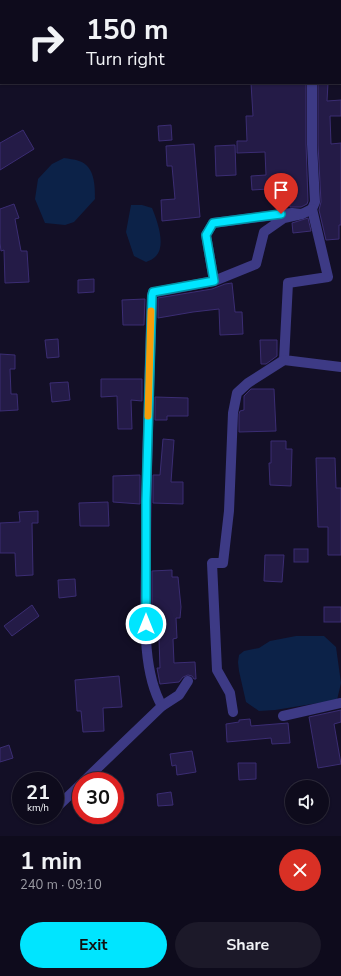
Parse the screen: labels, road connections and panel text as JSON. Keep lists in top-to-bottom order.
{
  "page": {
    "turn": ["150 m", "Turn right"],
    "speed": "21 km/h",
    "limit": "30",
    "heading": ["1 min", "240 m · 09:10"],
    "buttons": ["Exit", "Share"]
  }
}
